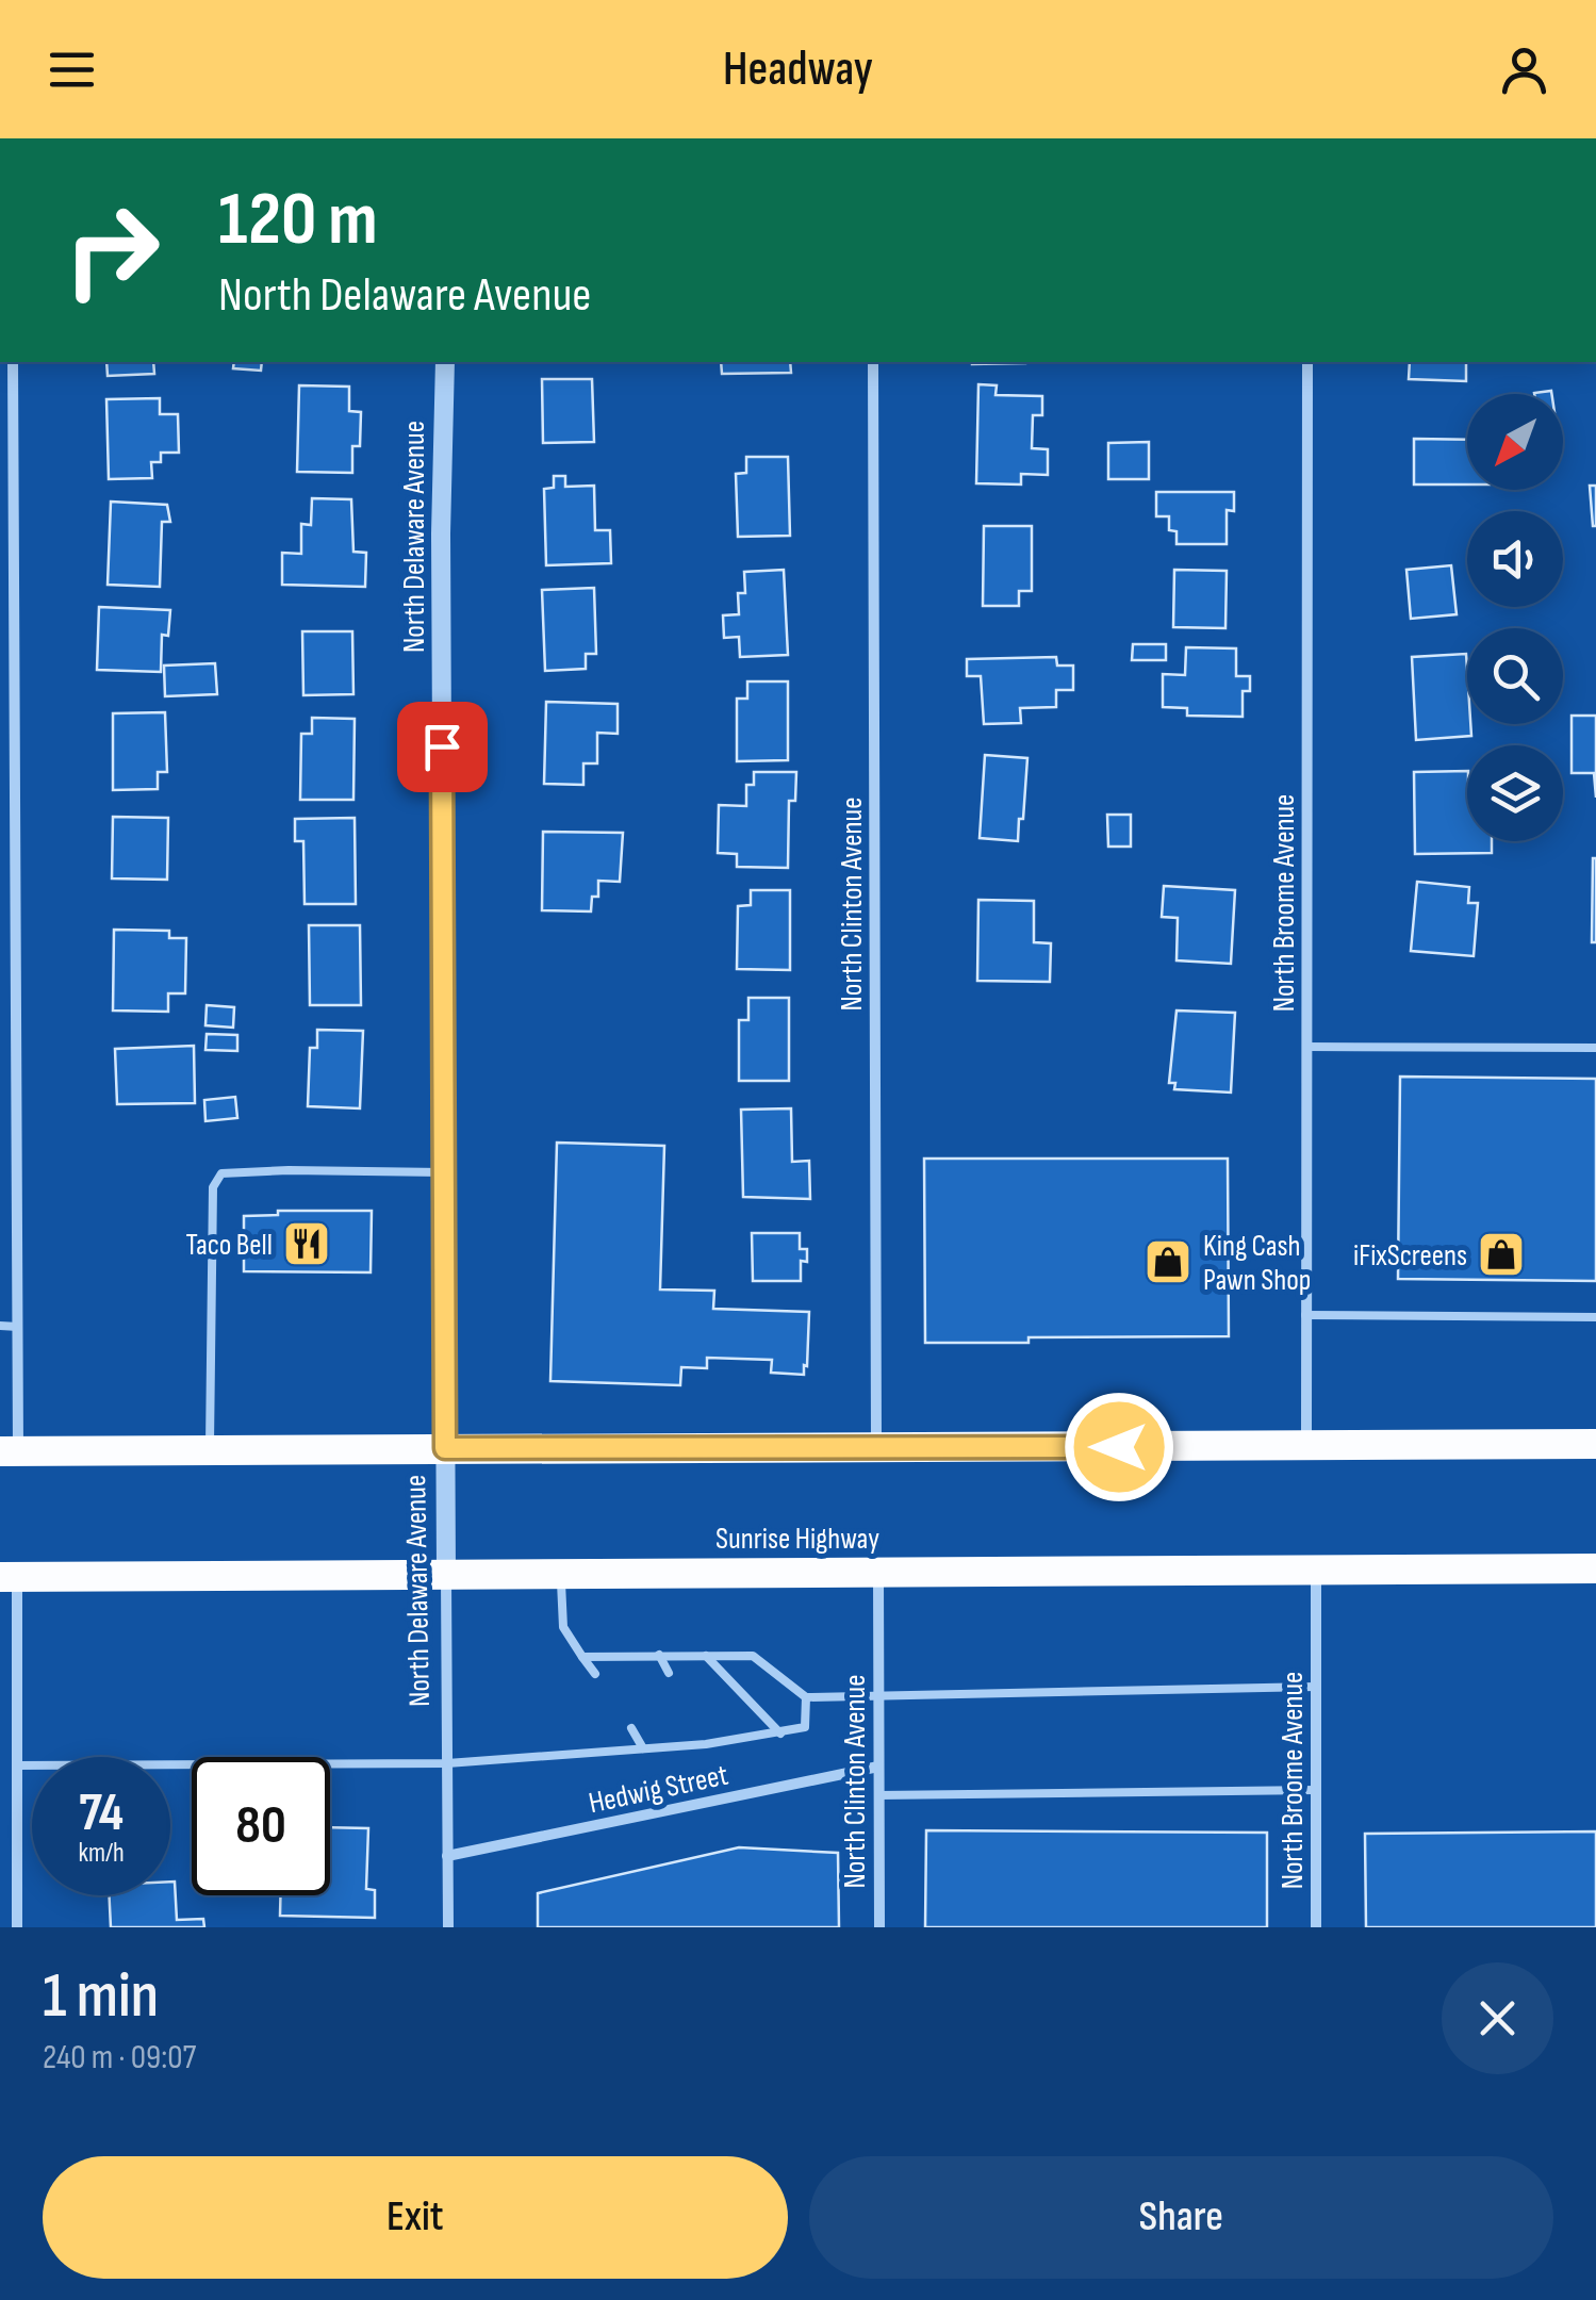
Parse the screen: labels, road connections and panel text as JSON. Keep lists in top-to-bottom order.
{
  "streets": {
    "highway": ["Sunrise Highway"],
    "street": [
      "North Delaware Avenue",
      "North Broome Avenue",
      "North Clinton Avenue",
      "Hedwig Street"
    ]
  },
  "crossings": [
    ["North Delaware Avenue", "Sunrise Highway"],
    ["North Delaware Avenue", "Hedwig Street"],
    ["North Broome Avenue", "Sunrise Highway"],
    ["North Clinton Avenue", "Sunrise Highway"],
    ["North Clinton Avenue", "Hedwig Street"]
  ],
  "places": {
    "restaurant": ["Taco Bell"],
    "shop": ["iFixScreens", "King Cash Pawn Shop"]
  },
  "north": "bottom left",
  "page": {
    "header": "Headway",
    "turn": ["120 m", "North Delaware Avenue"],
    "speed": "74 km/h",
    "limit": "80",
    "heading": ["1 min", "240 m · 09:07"],
    "buttons": ["Exit", "Share"]
  }
}
